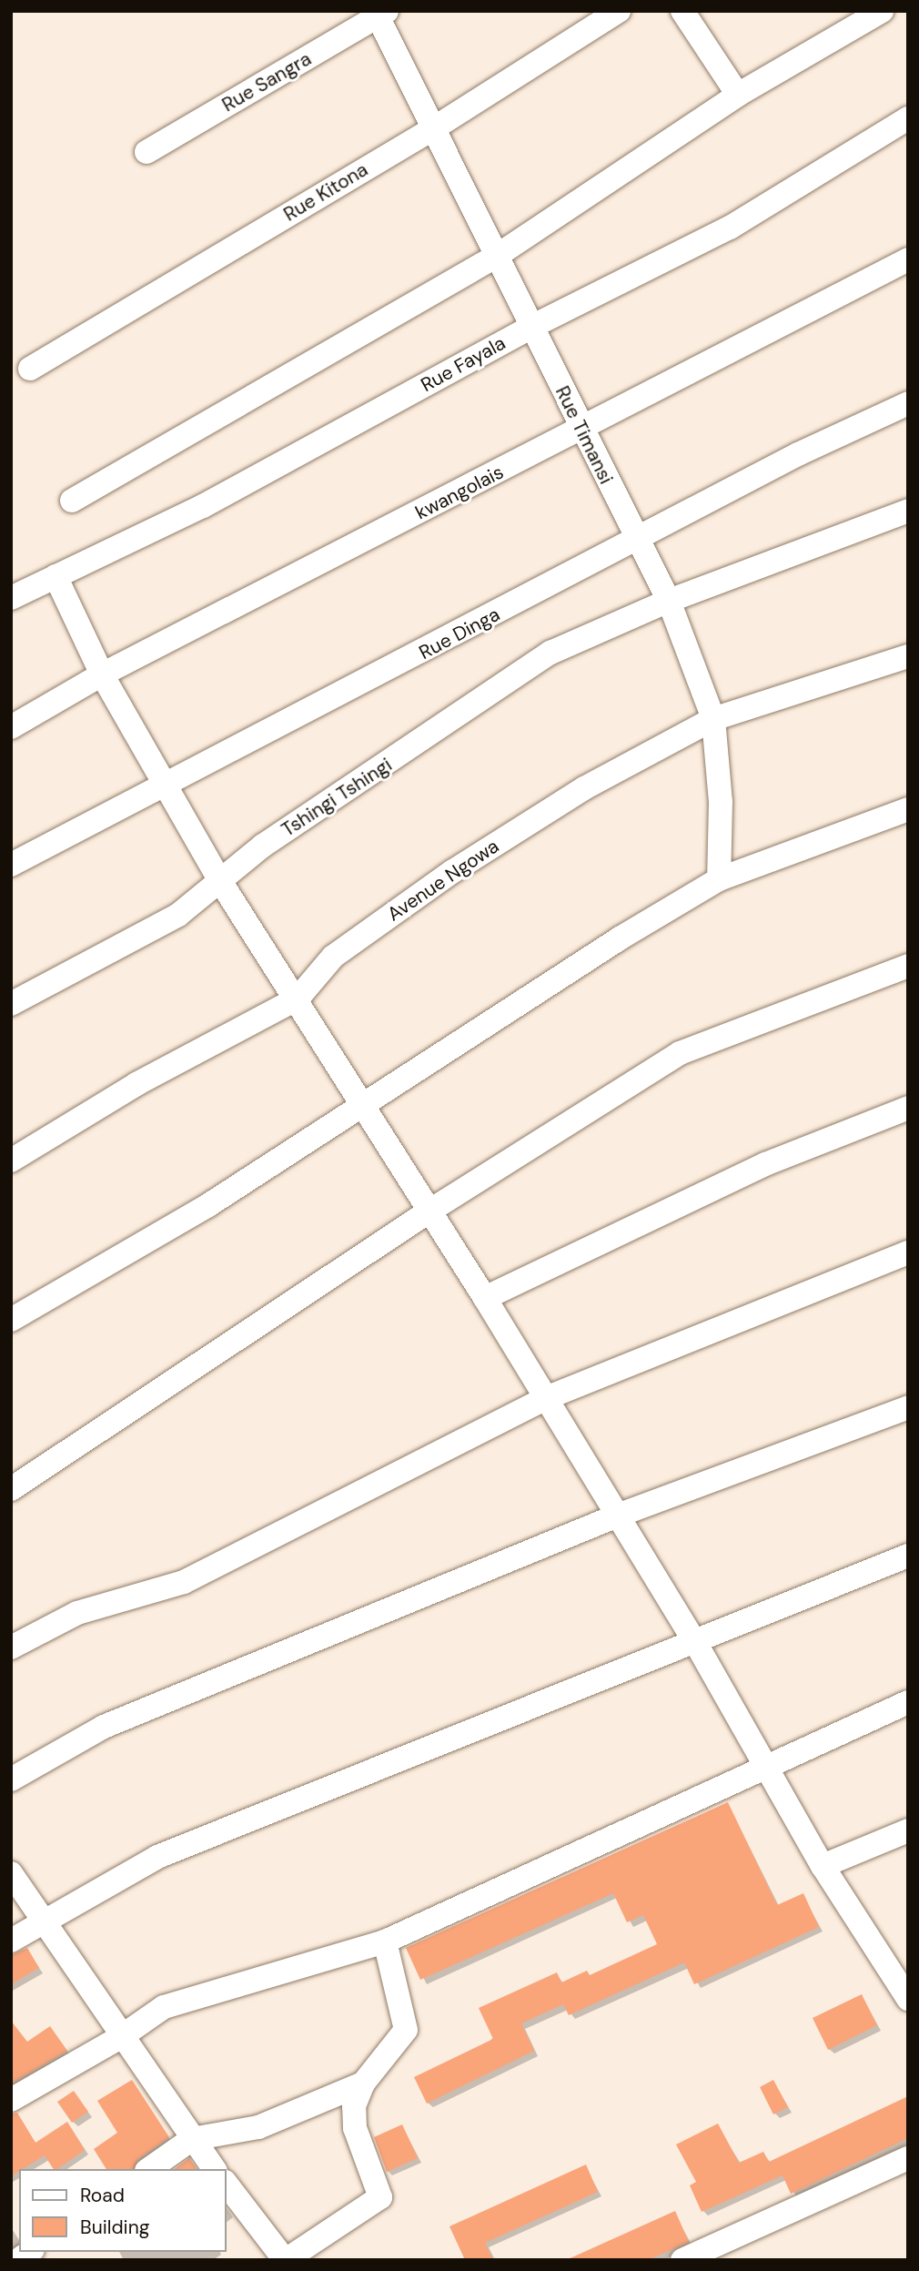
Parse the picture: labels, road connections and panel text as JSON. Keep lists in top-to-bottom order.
{
  "streets": {
    "street": [
      "Rue Sangra",
      "Rue Kitona",
      "Rue Fayala",
      "Rue Timansi",
      "kwangolais",
      "Rue Dinga",
      "Tshingi Tshingi",
      "Avenue Ngowa"
    ]
  },
  "crossings": [
    ["Rue Sangra", "Rue Timansi"],
    ["Rue Kitona", "Rue Timansi"],
    ["Rue Fayala", "Rue Timansi"],
    ["Rue Timansi", "kwangolais"],
    ["Rue Timansi", "Rue Dinga"],
    ["Rue Timansi", "Tshingi Tshingi"],
    ["Rue Timansi", "Avenue Ngowa"]
  ],
  "legend": ["Road", "Building"]
}
